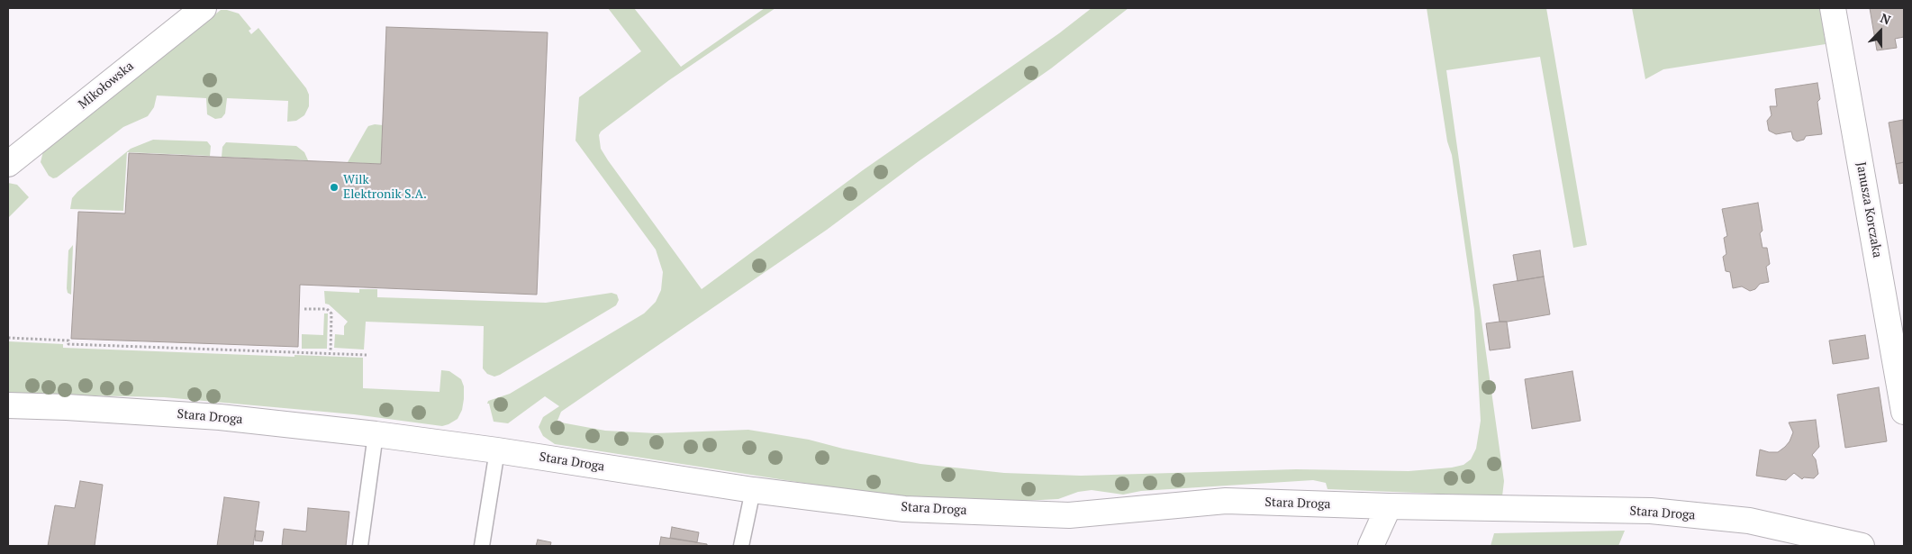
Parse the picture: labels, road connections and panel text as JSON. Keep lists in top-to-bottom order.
{
  "streets": {
    "street": ["Mikołowska", "Janusza Korczaka", "Stara Droga"]
  },
  "places": ["Wilk Elektronik S.A."],
  "north": "top"
}
